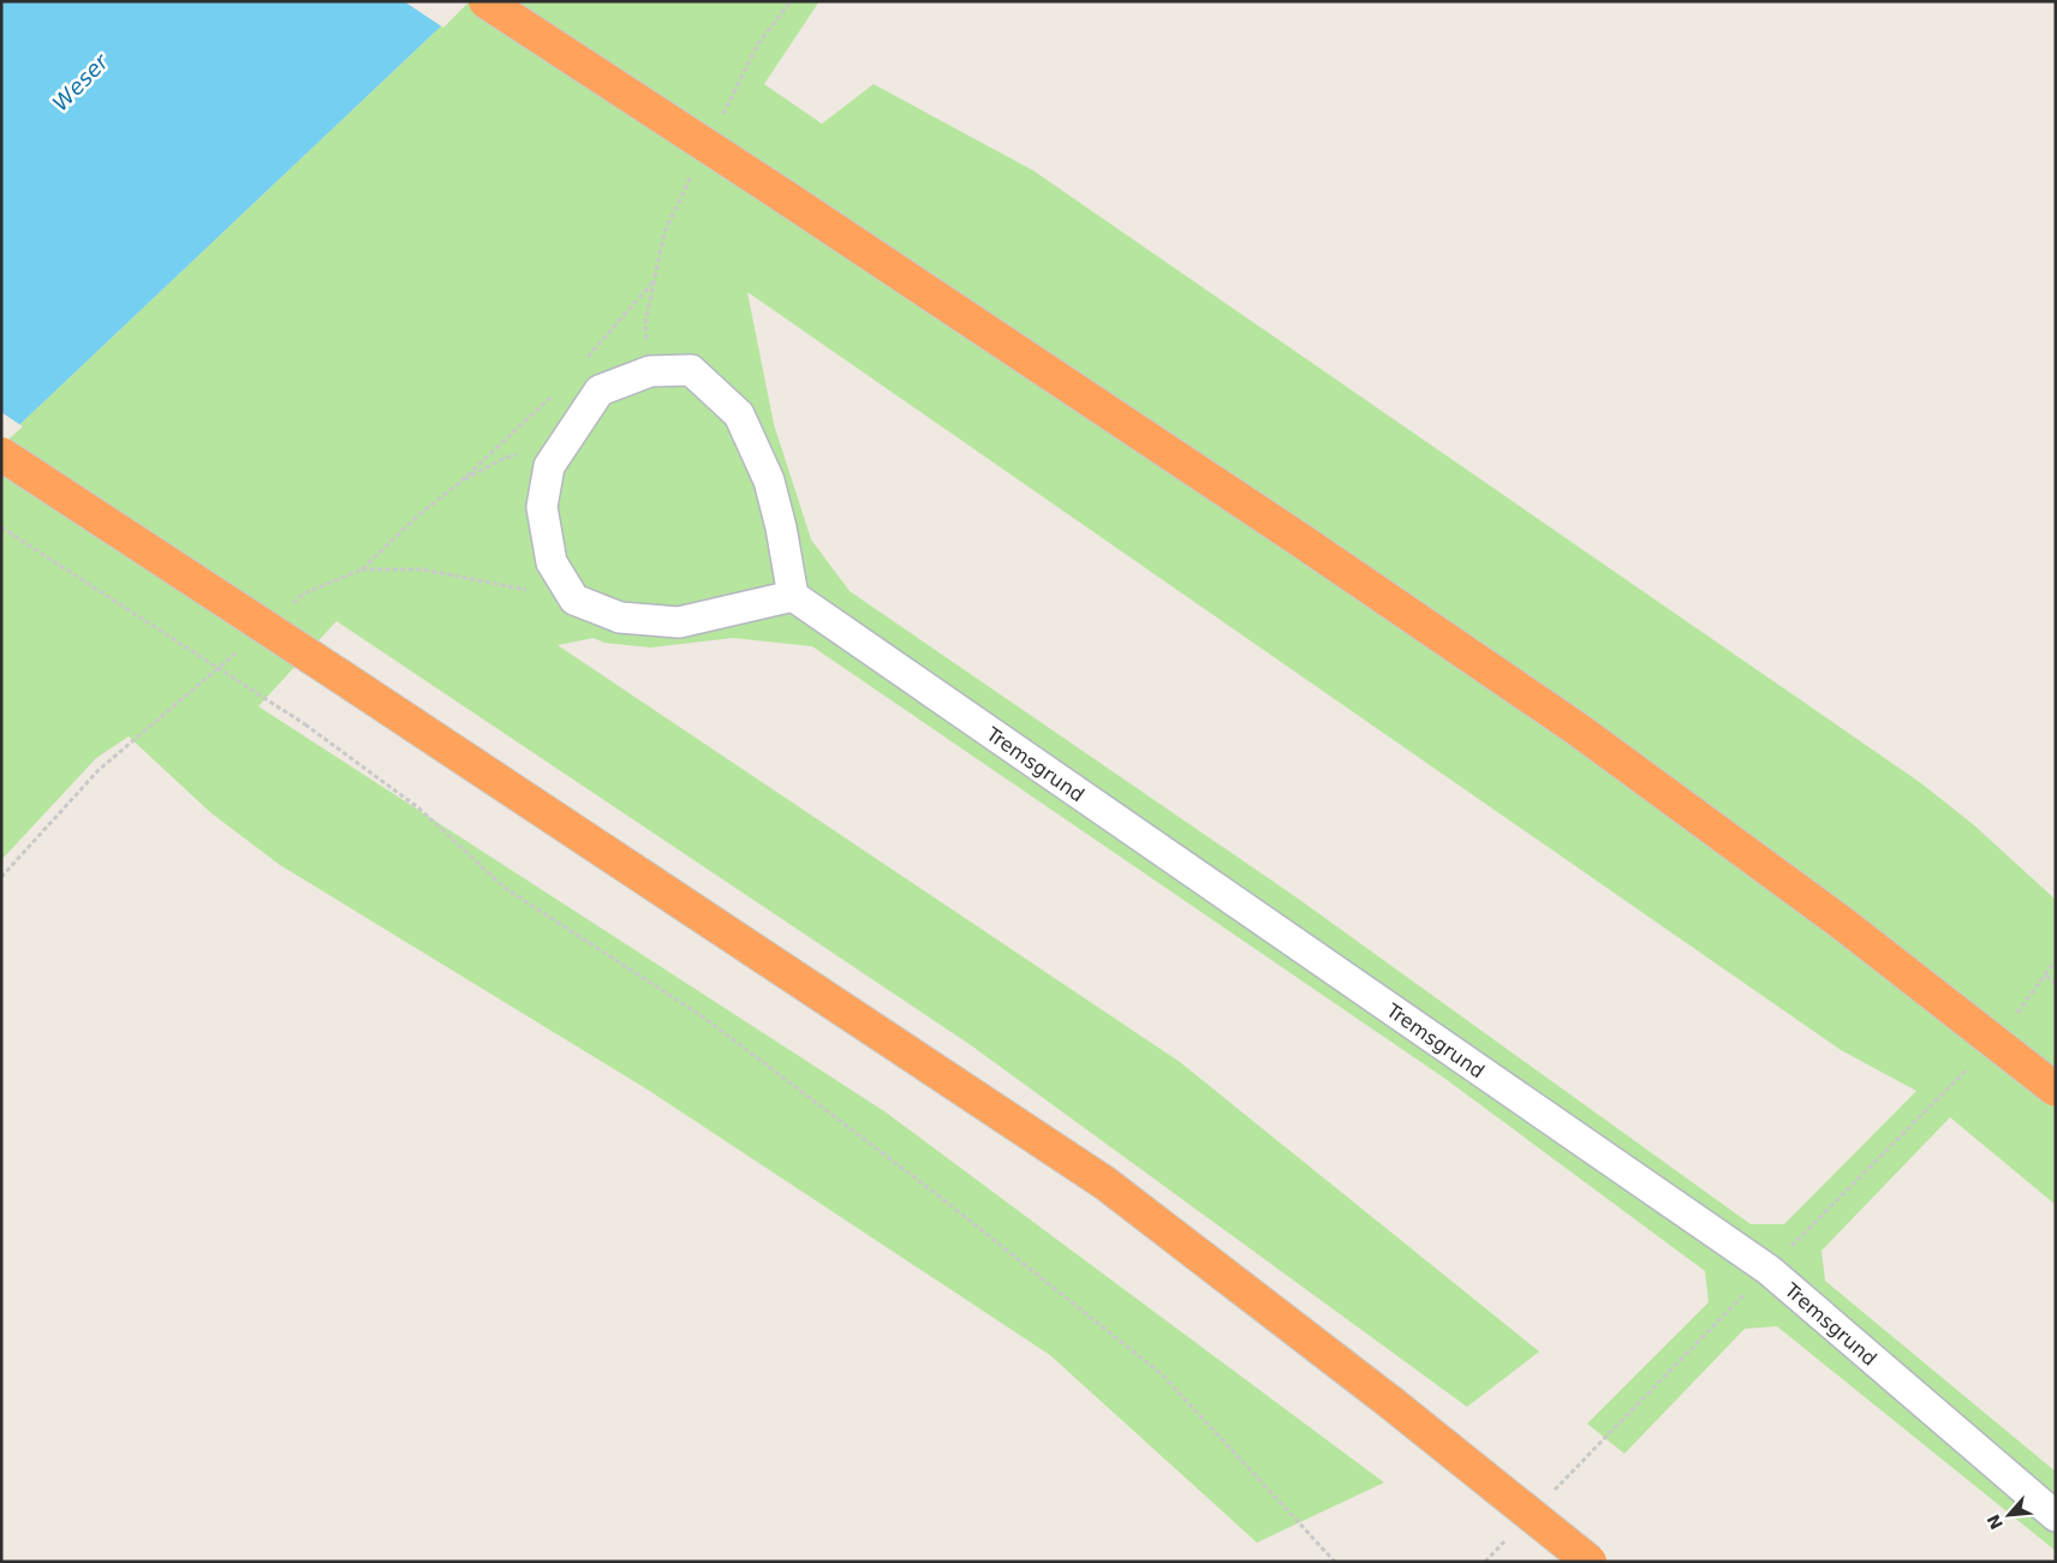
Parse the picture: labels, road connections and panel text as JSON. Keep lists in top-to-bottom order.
{
  "streets": {
    "street": ["Tremsgrund"]
  },
  "water": ["Weser"],
  "north": "bottom left"
}
